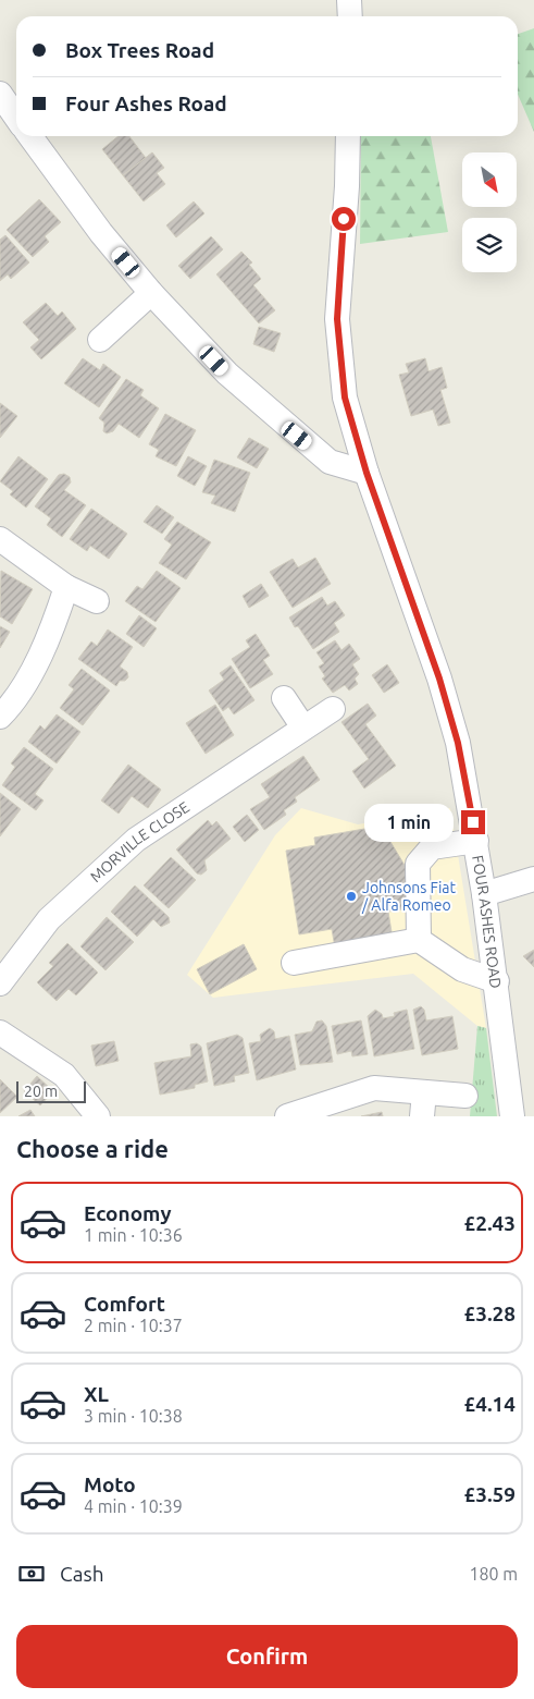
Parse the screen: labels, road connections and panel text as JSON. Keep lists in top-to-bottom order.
{
  "streets": {
    "street": ["MORVILLE CLOSE", "FOUR ASHES ROAD"]
  },
  "places": ["Johnsons Fiat / Alfa Romeo"],
  "scale_bar": "20 m",
  "north": "bottom right",
  "page": {
    "banner": ["Box Trees Road", "Four Ashes Road"],
    "bubble": "1 min",
    "scale": "20 m",
    "heading": "Choose a ride",
    "list": [
      {
        "name": "Economy",
        "note": "1 min · 10:36",
        "value": "£2.43"
      },
      {
        "name": "Comfort",
        "note": "2 min · 10:37",
        "value": "£3.28"
      },
      {
        "name": "XL",
        "note": "3 min · 10:38",
        "value": "£4.14"
      },
      {
        "name": "Moto",
        "note": "4 min · 10:39",
        "value": "£3.59"
      }
    ],
    "pay": ["Cash", "180 m"],
    "buttons": "Confirm"
  }
}
